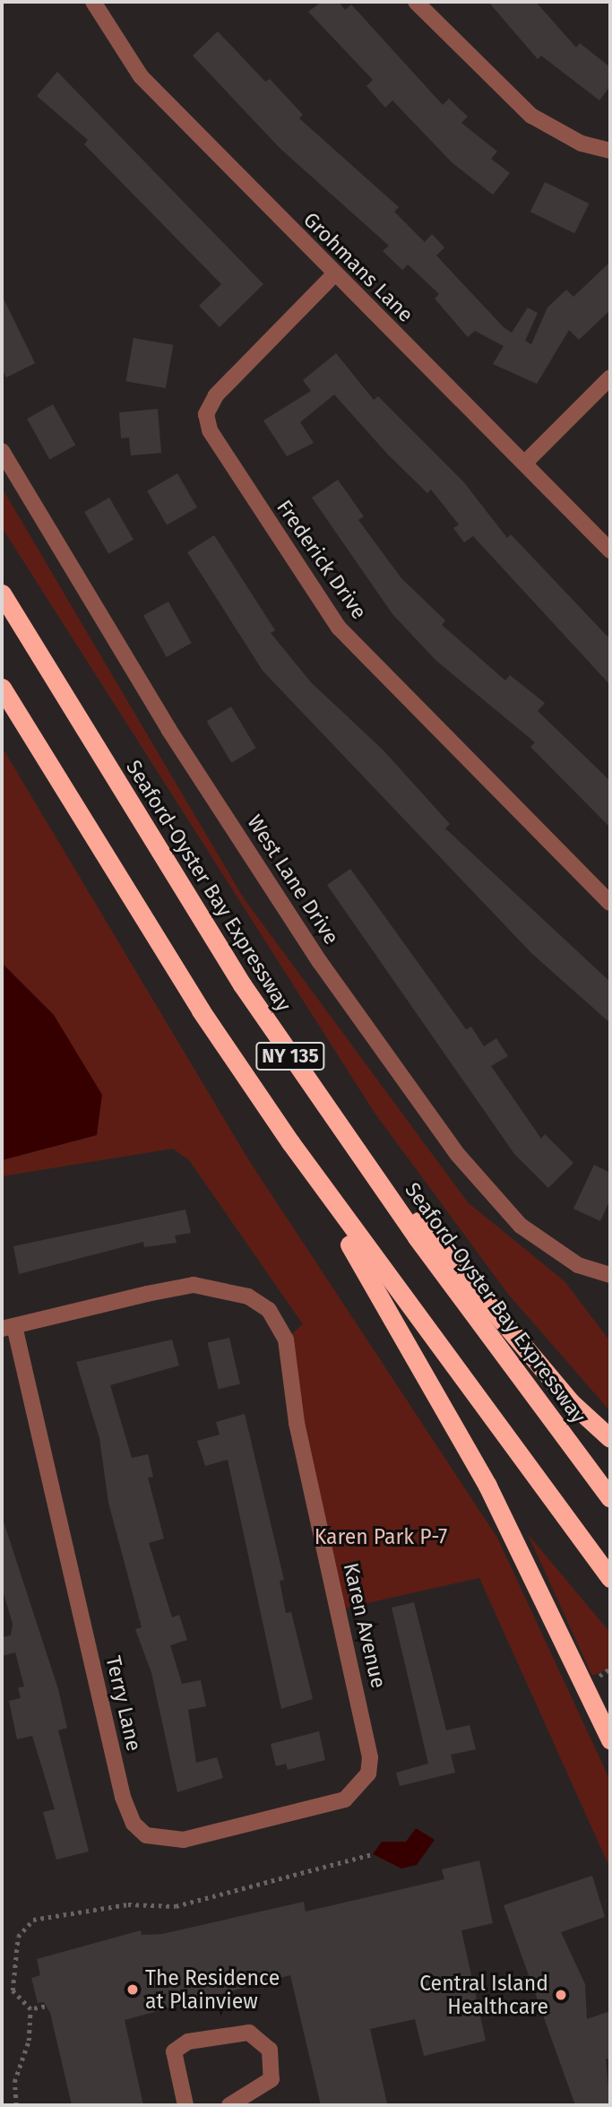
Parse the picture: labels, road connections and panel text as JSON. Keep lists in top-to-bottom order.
{
  "streets": {
    "highway": ["Seaford-Oyster Bay Expressway", "NY 135"],
    "street": [
      "Grohmans Lane",
      "Frederick Drive",
      "West Lane Drive",
      "Karen Avenue",
      "Terry Lane"
    ]
  },
  "crossings": [
    ["Grohmans Lane", "Frederick Drive"],
    ["Karen Avenue", "Terry Lane"]
  ],
  "parks": ["Karen Park P-7"],
  "places": ["The Residence at Plainview", "Central Island Healthcare"]
}
